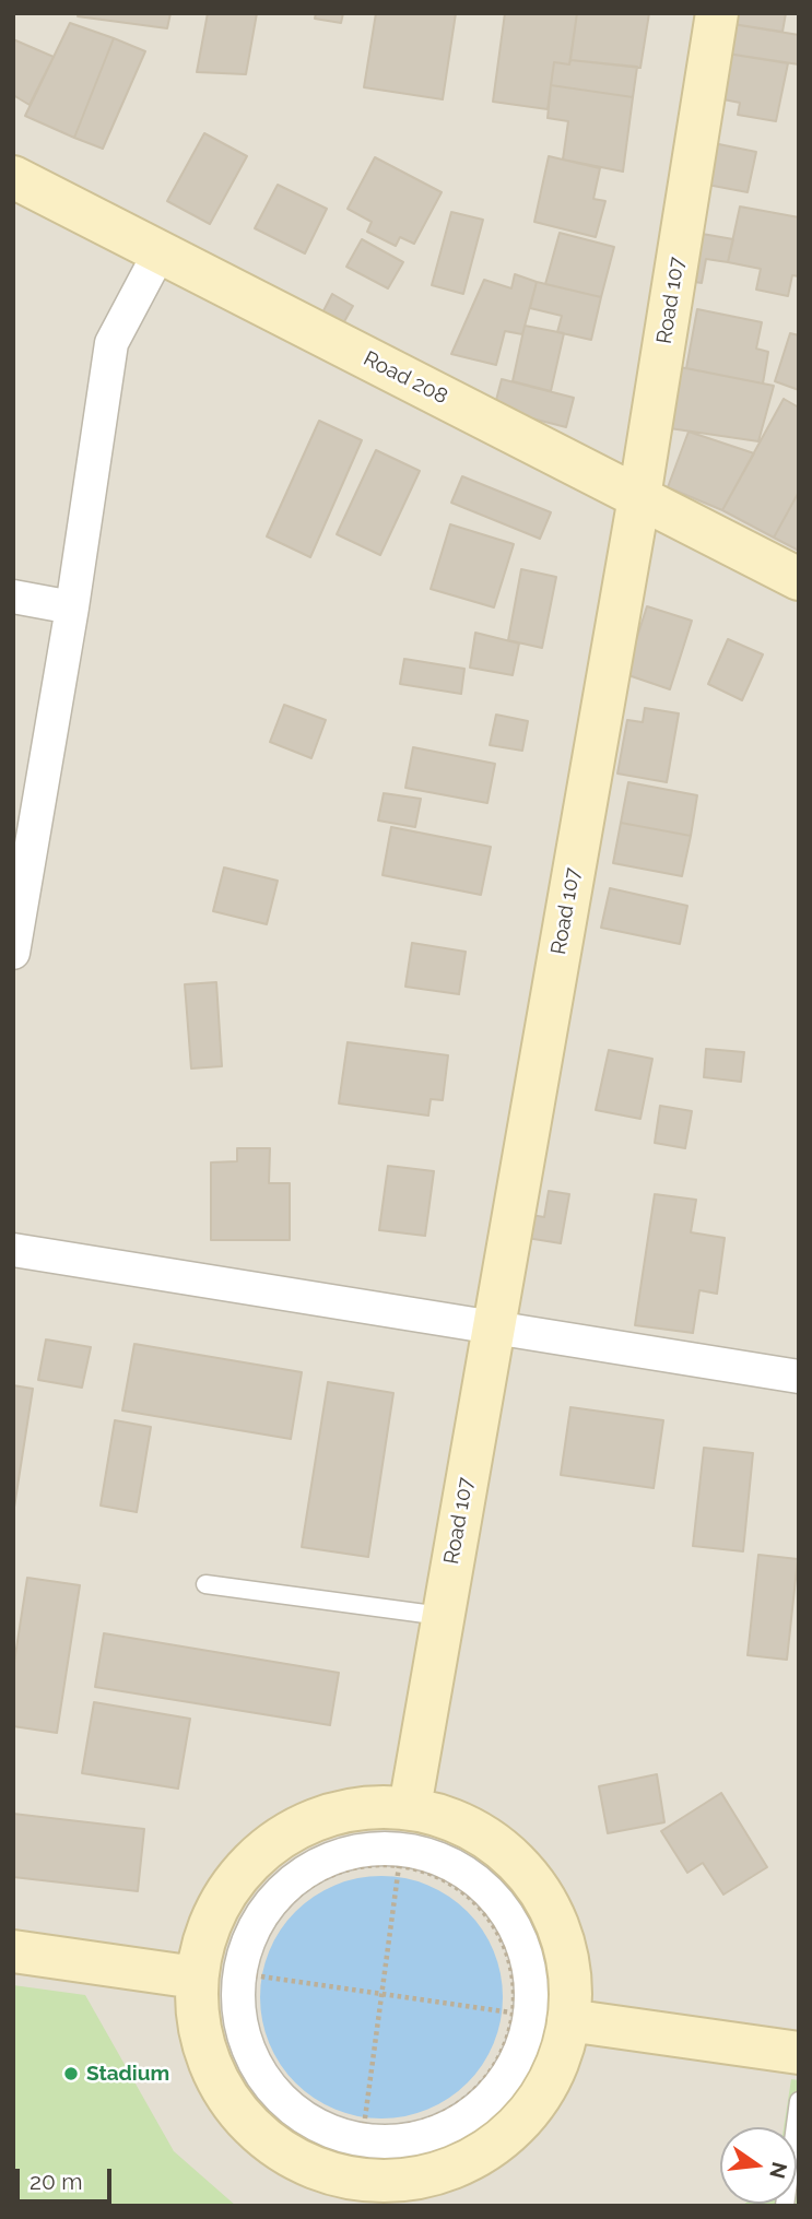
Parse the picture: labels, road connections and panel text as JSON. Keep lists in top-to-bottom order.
{
  "streets": {
    "street": ["Road 107", "Road 208"]
  },
  "crossings": [
    ["Road 107", "Road 208"]
  ],
  "places": ["Stadium"],
  "scale_bar": "20 m",
  "north": "right"
}
